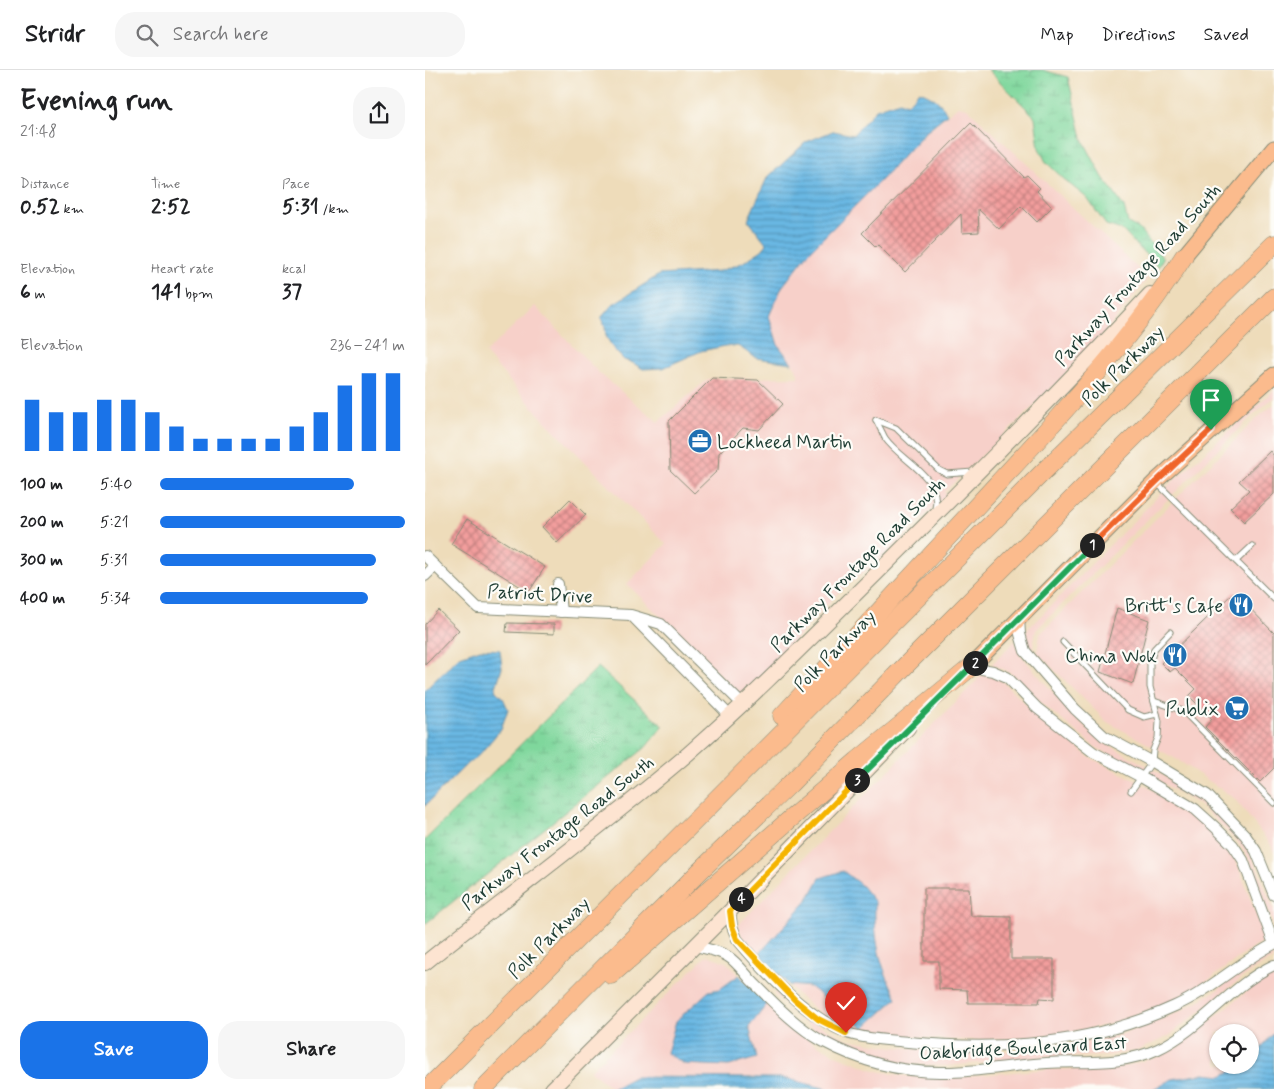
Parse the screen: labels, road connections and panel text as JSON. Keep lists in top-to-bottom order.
{
  "streets": {
    "highway": ["Polk Parkway"],
    "main road": ["Parkway Frontage Road South"],
    "street": ["Patriot Drive", "Oakbridge Boulevard East"]
  },
  "crossings": [
    ["Parkway Frontage Road South", "Patriot Drive"]
  ],
  "places": {
    "office": ["Lockheed Martin"],
    "restaurant": ["Britt's Cafe", "China Wok"],
    "supermarket": ["Publix"]
  },
  "page": {
    "header": "Stridr",
    "search": "Search here",
    "nav": ["Map", "Directions", "Saved"],
    "heading": ["Evening run", "21:48"],
    "stats": [
      ["Distance", "0.52 km"],
      ["Time", "2:52"],
      ["Pace", "5:31 /km"],
      ["Elevation", "6 m"],
      ["Heart rate", "141 bpm"],
      ["kcal", "37"]
    ],
    "chart": ["Elevation", "236–241 m"],
    "list": [
      {
        "name": "100 m",
        "note": "5:40"
      },
      {
        "name": "200 m",
        "note": "5:21"
      },
      {
        "name": "300 m",
        "note": "5:31"
      },
      {
        "name": "400 m",
        "note": "5:34"
      }
    ],
    "pins": [
      "1",
      "2",
      "3",
      "4"
    ],
    "buttons": ["Save", "Share"]
  }
}
